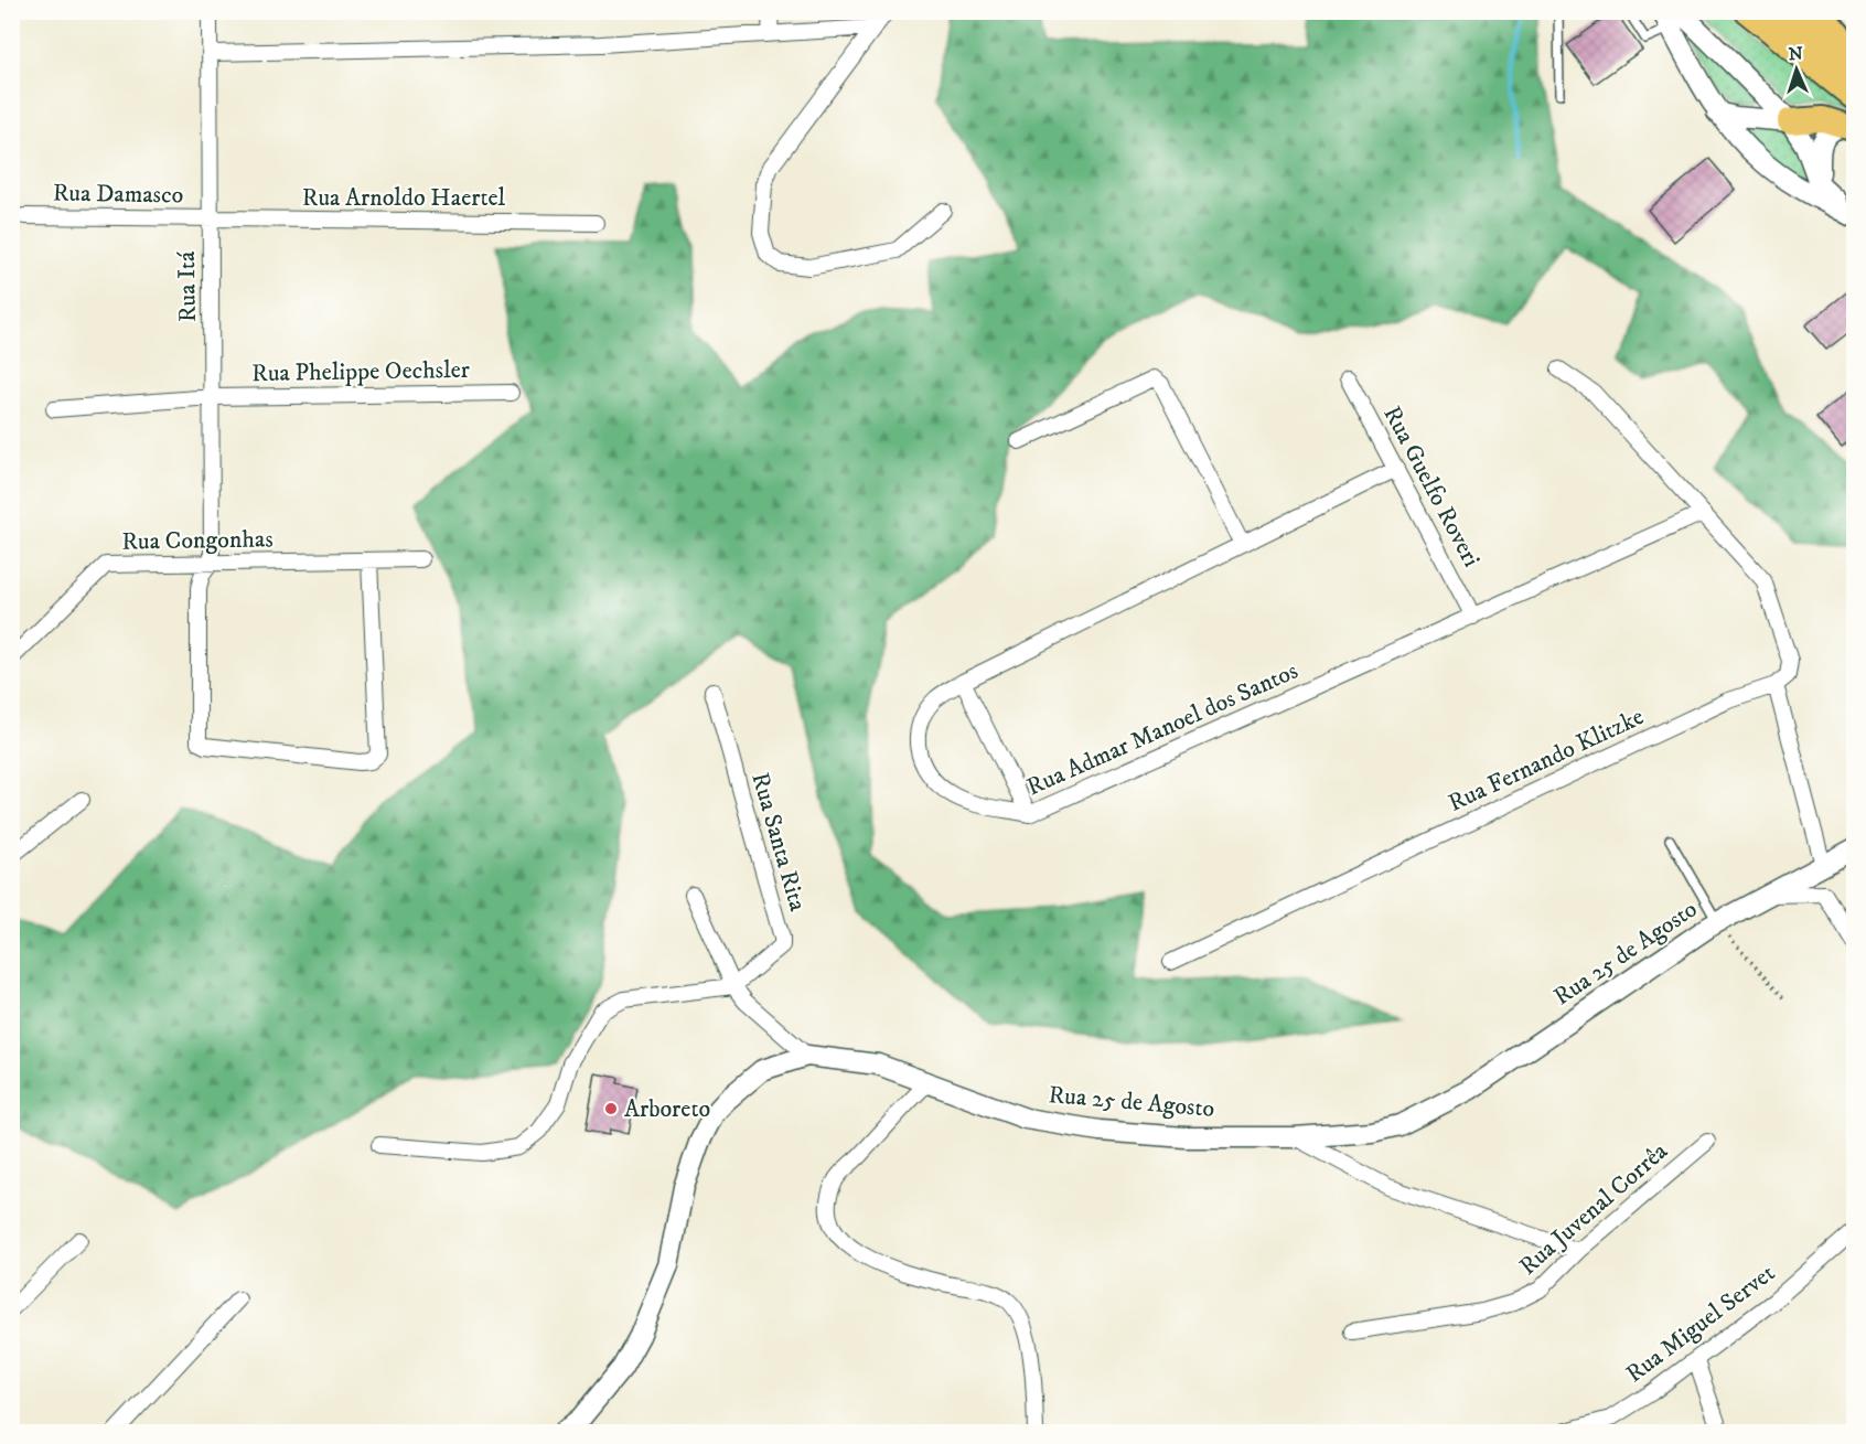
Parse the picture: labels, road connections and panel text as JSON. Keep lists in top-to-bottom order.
{
  "streets": {
    "street": [
      "Rua Damasco",
      "Rua Arnoldo Haertel",
      "Rua Itá",
      "Rua Phelippe Oechsler",
      "Rua Guelfo Roveri",
      "Rua Congonhas",
      "Rua Admar Manoel dos Santos",
      "Rua Fernando Klitzke",
      "Rua Santa Rita",
      "Rua 25 de Agosto",
      "Rua Juvenal Corrêa",
      "Rua Miguel Servet"
    ]
  },
  "crossings": [
    ["Rua Damasco", "Rua Arnoldo Haertel"],
    ["Rua Damasco", "Rua Itá"],
    ["Rua Arnoldo Haertel", "Rua Itá"],
    ["Rua Itá", "Rua Phelippe Oechsler"],
    ["Rua Itá", "Rua Congonhas"],
    ["Rua Guelfo Roveri", "Rua Admar Manoel dos Santos"]
  ],
  "places": ["Arboreto"],
  "north": "top"
}
